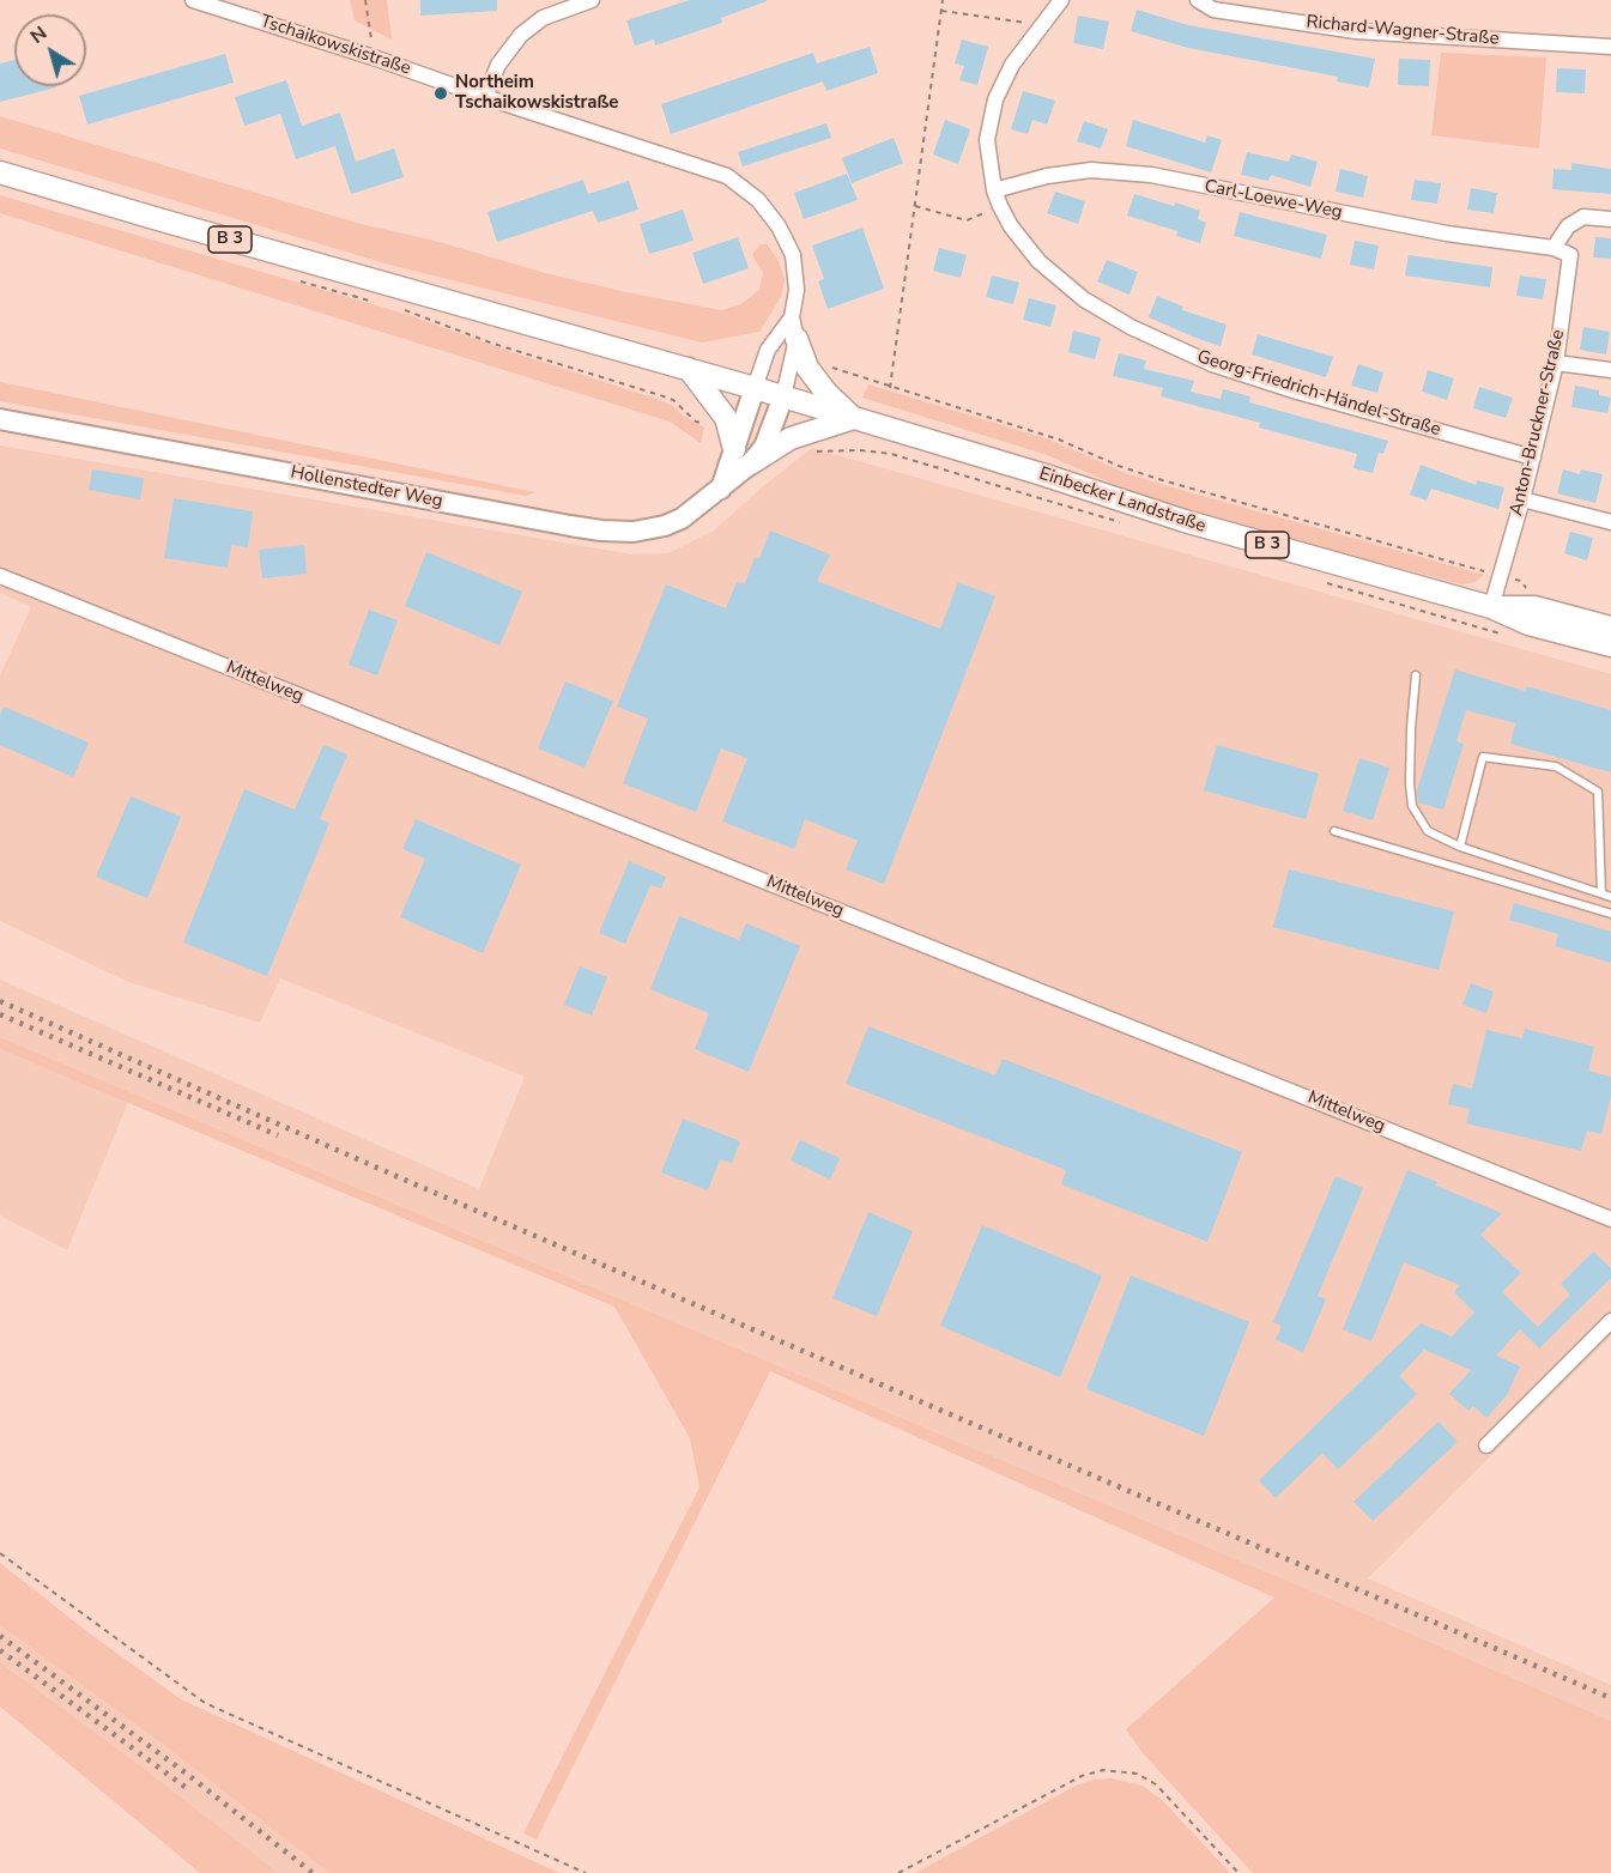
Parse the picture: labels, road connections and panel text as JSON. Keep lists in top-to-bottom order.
{
  "streets": {
    "main road": ["B 3", "Hollenstedter Weg", "Einbecker Landstraße"],
    "street": [
      "Richard-Wagner-Straße",
      "Tschaikowskistraße",
      "Carl-Loewe-Weg",
      "Georg-Friedrich-Händel-Straße",
      "Anton-Bruckner-Straße",
      "Mittelweg"
    ]
  },
  "crossings": [
    ["Tschaikowskistraße", "Hollenstedter Weg"],
    ["Tschaikowskistraße", "Einbecker Landstraße"],
    ["Carl-Loewe-Weg", "Georg-Friedrich-Händel-Straße"],
    ["Carl-Loewe-Weg", "Anton-Bruckner-Straße"],
    ["B 3", "Einbecker Landstraße"],
    ["Georg-Friedrich-Händel-Straße", "Anton-Bruckner-Straße"],
    ["Anton-Bruckner-Straße", "Einbecker Landstraße"],
    ["Hollenstedter Weg", "Einbecker Landstraße"]
  ],
  "places": ["Northeim Tschaikowskistraße"],
  "north": "top left"
}
